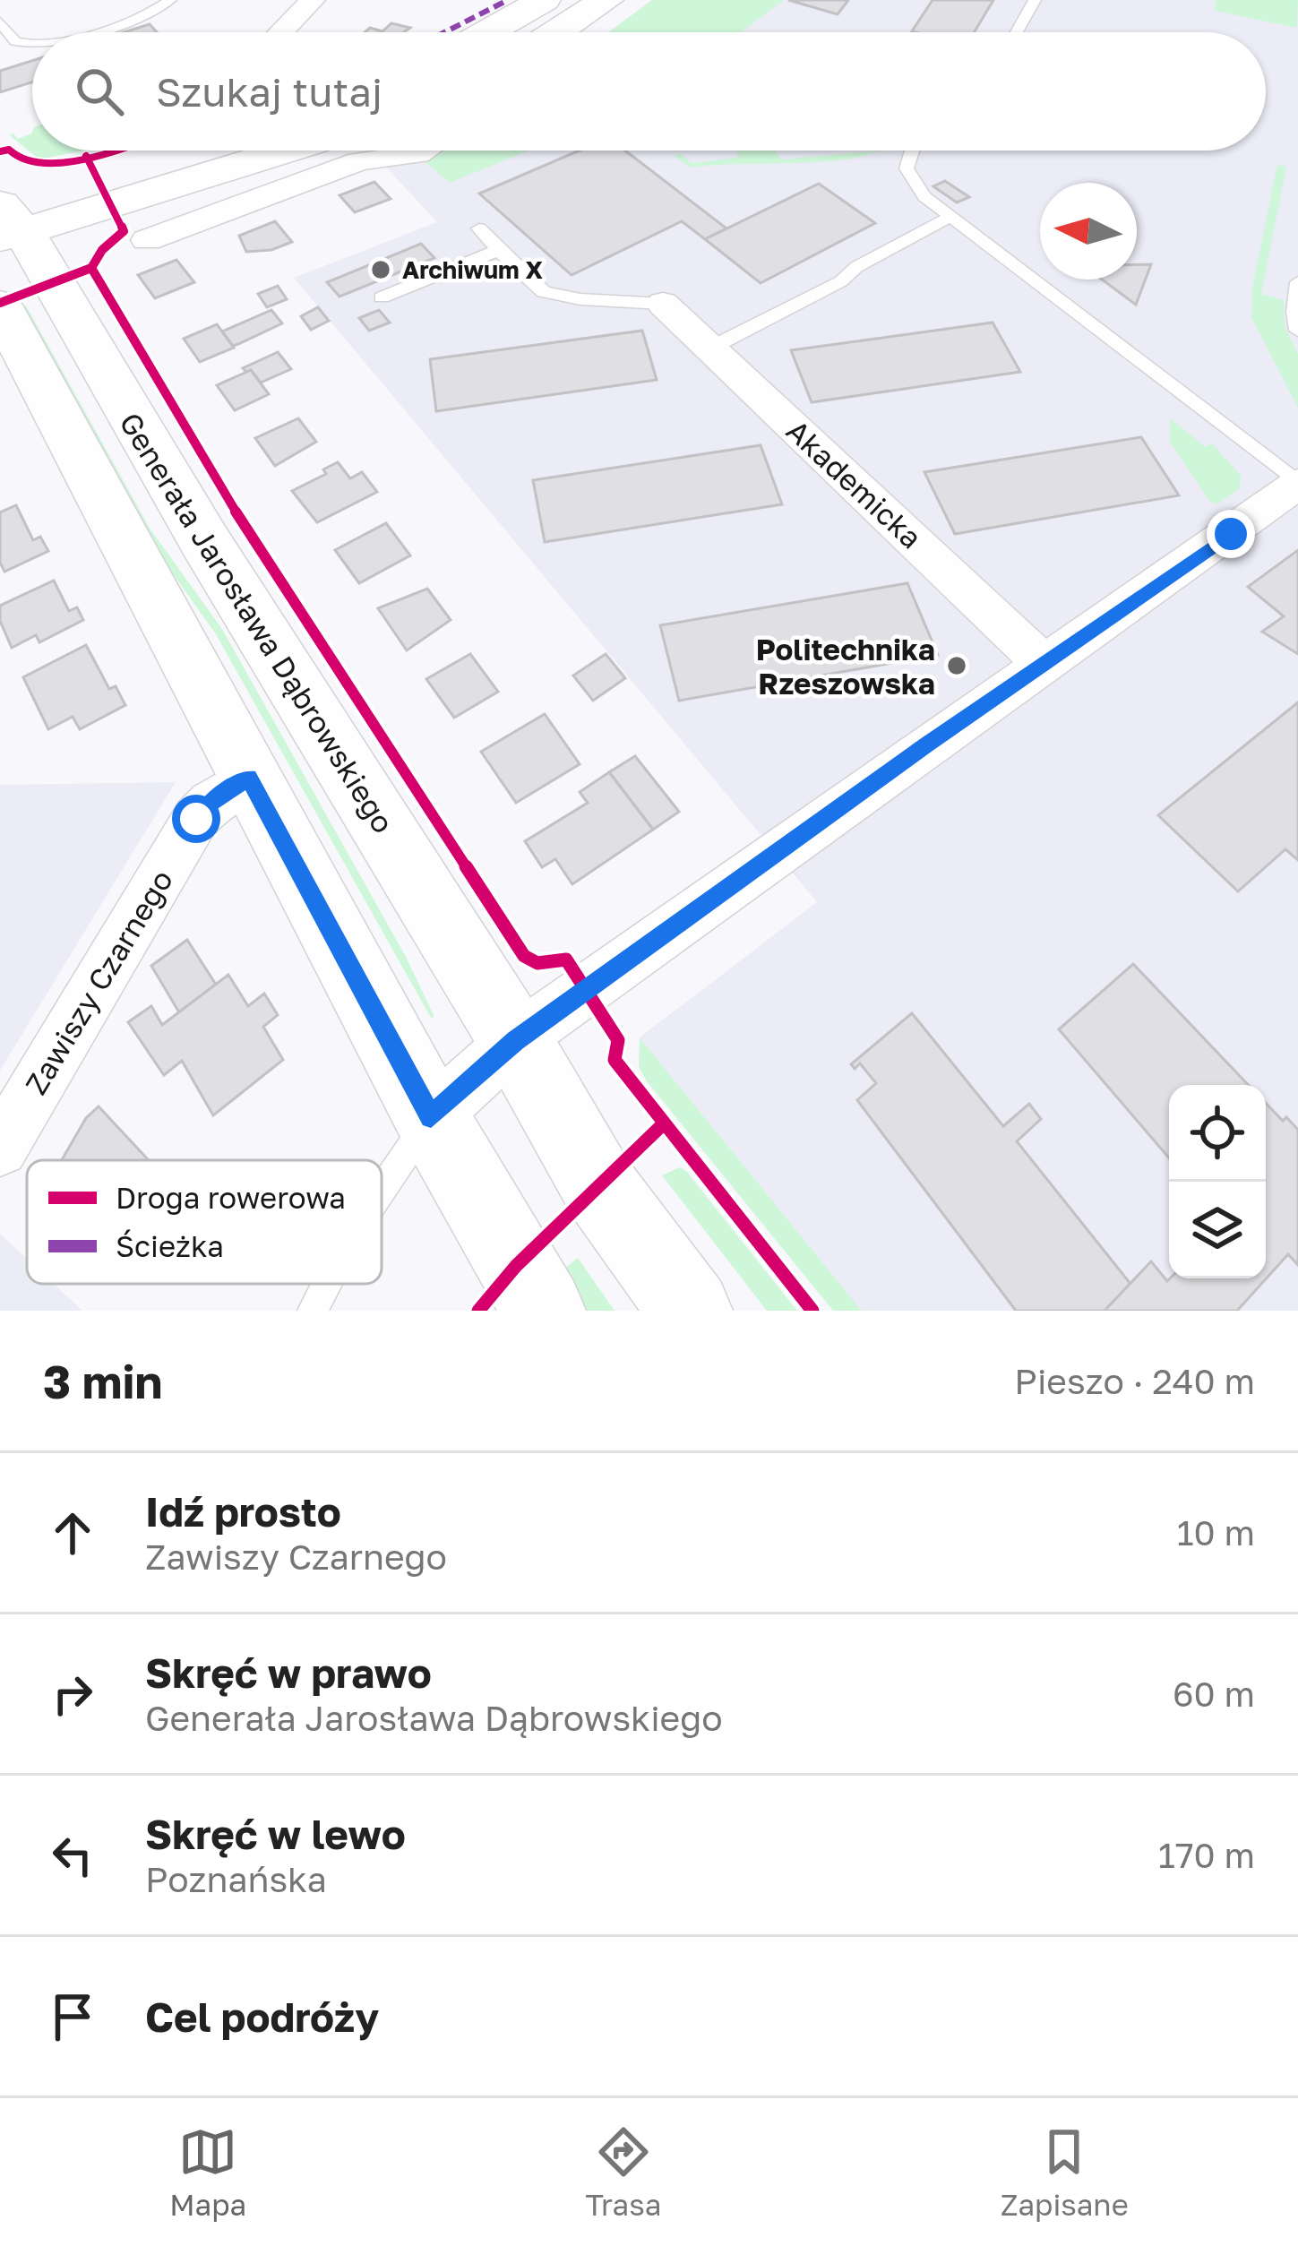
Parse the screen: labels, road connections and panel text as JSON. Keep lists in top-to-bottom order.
{
  "streets": {
    "main road": ["Generała Jarosława Dąbrowskiego"],
    "street": ["Akademicka", "Zawiszy Czarnego"]
  },
  "places": ["Archiwum X", "Politechnika Rzeszowska"],
  "legend": ["Droga rowerowa", "Ścieżka"],
  "north": "left",
  "page": {
    "search": "Szukaj tutaj",
    "heading": ["3 min", "Pieszo · 240 m"],
    "list": [
      ["Idź prosto", "Zawiszy Czarnego", "10 m"],
      ["Skręć w prawo", "Generała Jarosława Dąbrowskiego", "60 m"],
      ["Skręć w lewo", "Poznańska", "170 m"],
      "Cel podróży"
    ],
    "nav": ["Mapa", "Trasa", "Zapisane"]
  }
}
